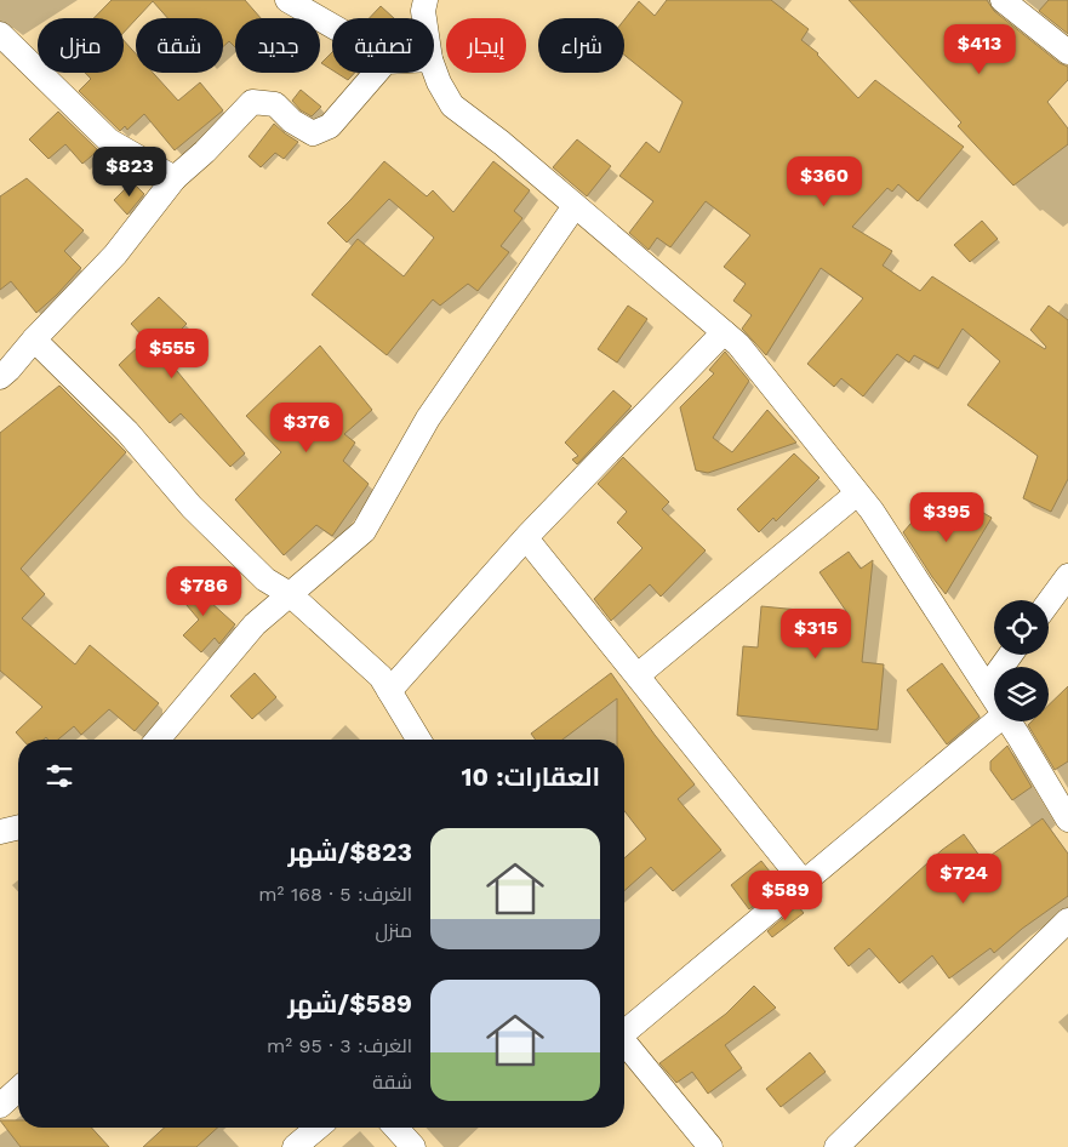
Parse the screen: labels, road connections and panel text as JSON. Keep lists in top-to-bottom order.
{
  "page": {
    "chip": [
      "شراء",
      "إيجار",
      "تصفية",
      "جديد",
      "شقة",
      "منزل"
    ],
    "price": [
      "$413",
      "$823",
      "$360",
      "$555",
      "$376",
      "$395",
      "$786",
      "$315",
      "$724",
      "$589"
    ],
    "heading": "العقارات: 10",
    "list": [
      {
        "name": "$823/شهر",
        "note": "الغرف: 5 · 168 m² · منزل"
      },
      {
        "name": "$589/شهر",
        "note": "الغرف: 3 · 95 m² · شقة"
      }
    ]
  }
}
